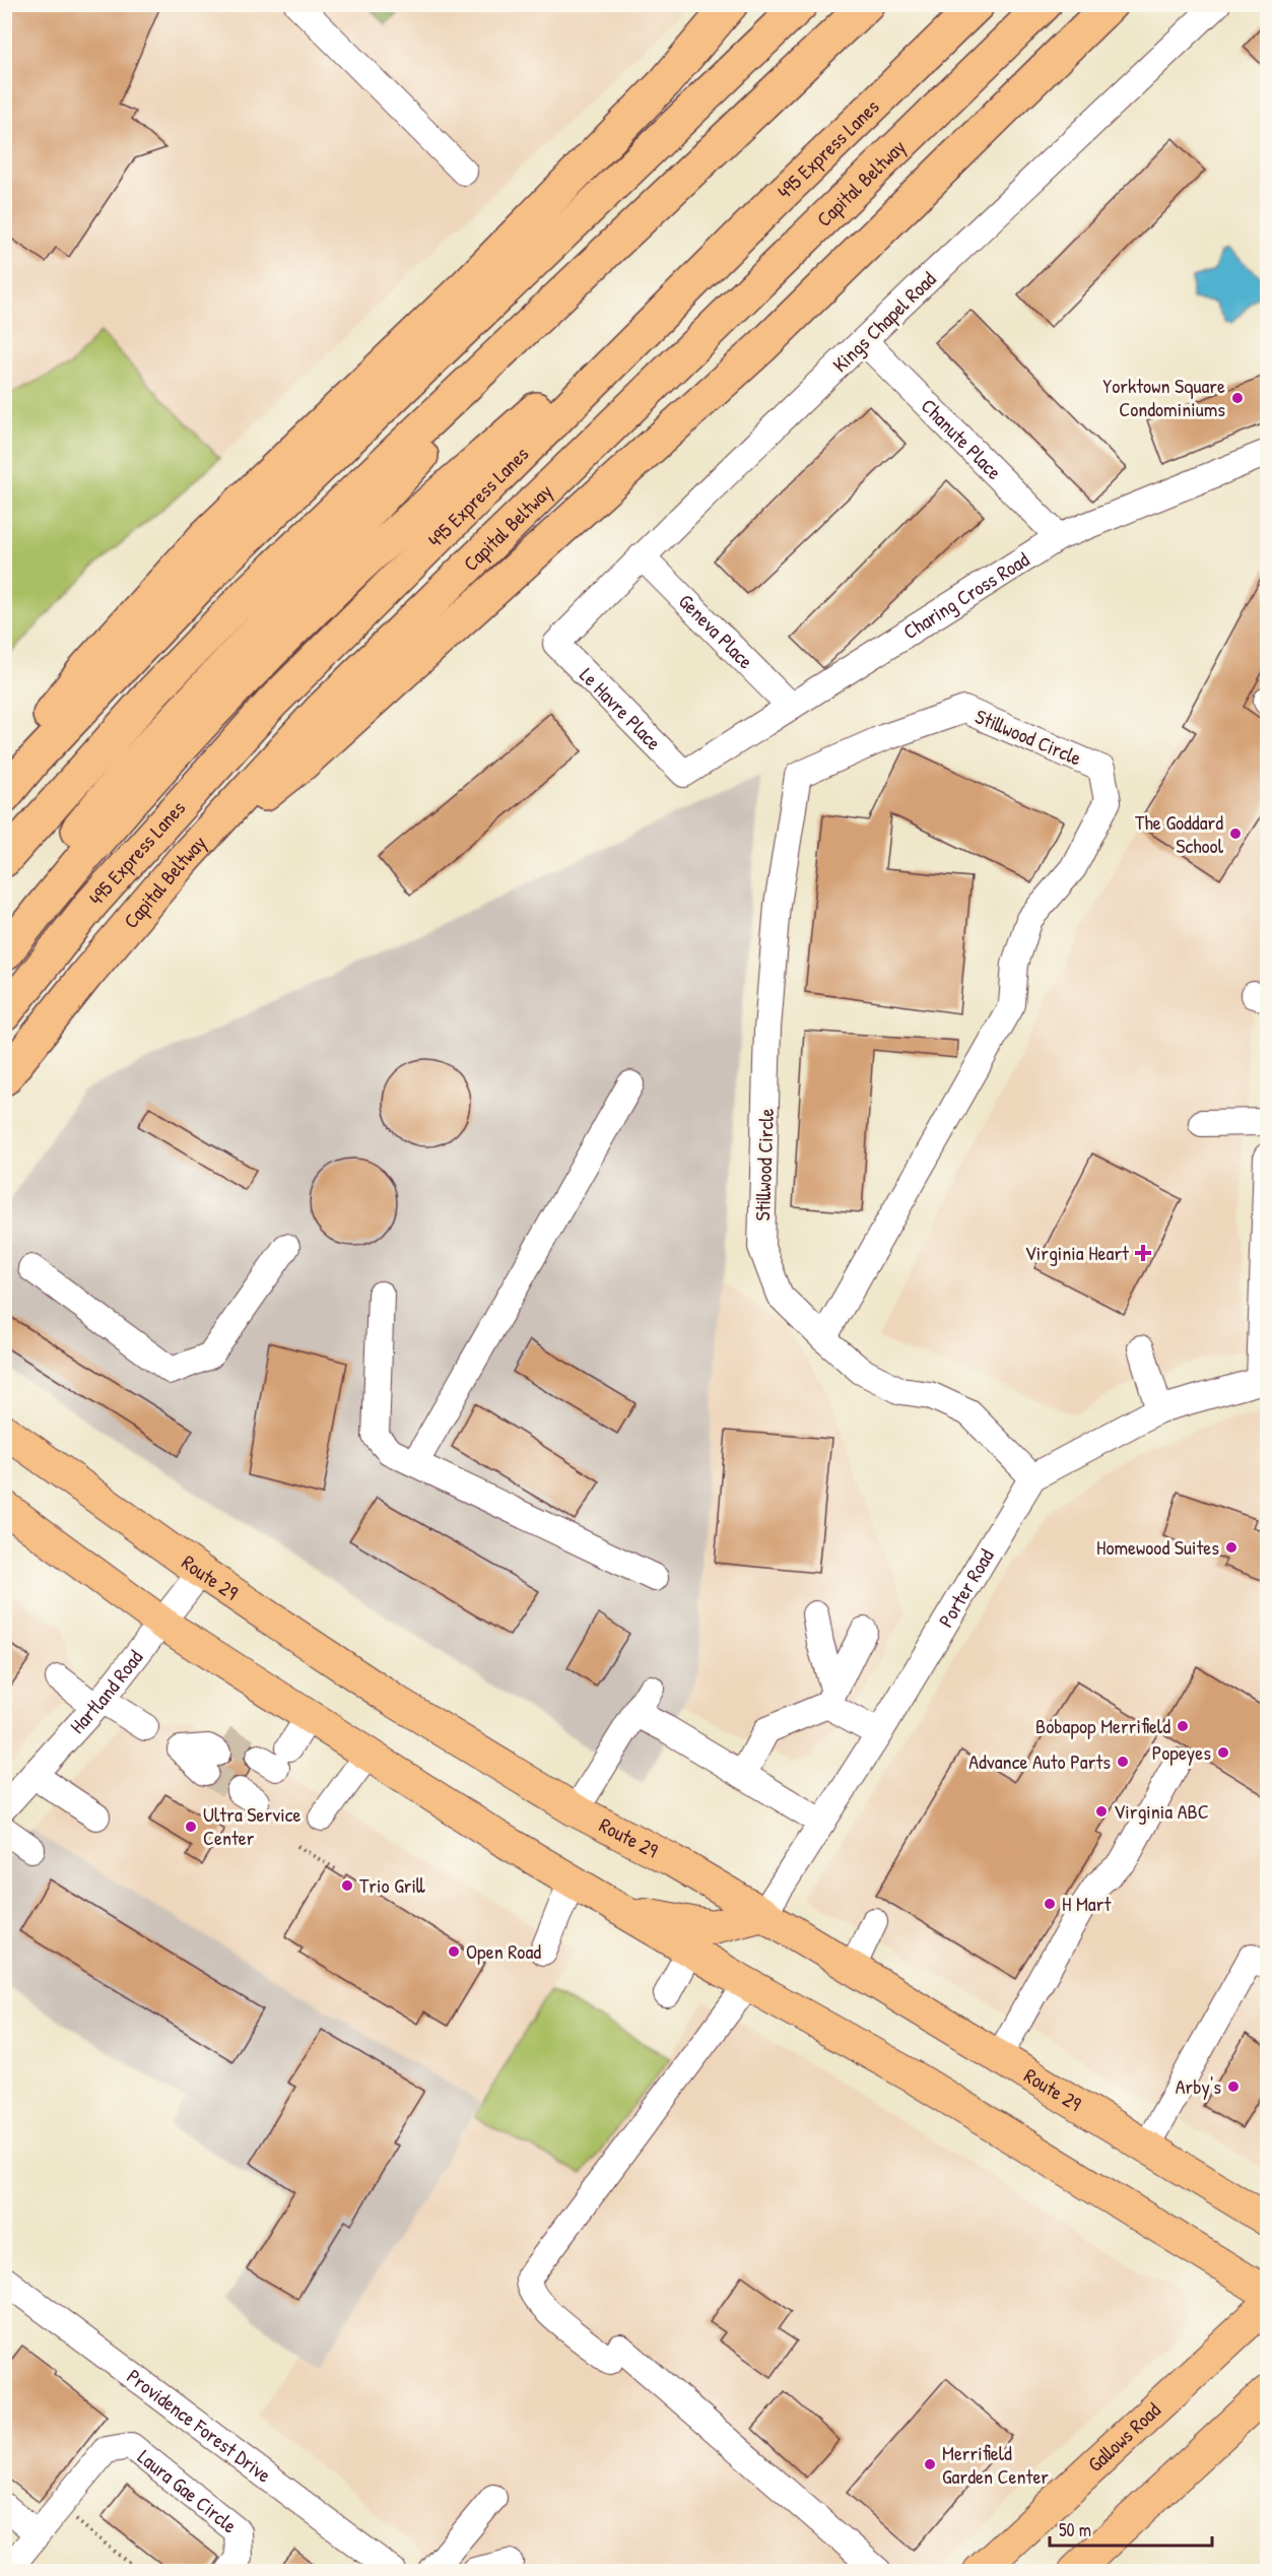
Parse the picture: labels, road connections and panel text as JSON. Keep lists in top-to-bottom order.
{
  "streets": {
    "highway": ["495 Express Lanes", "Capital Beltway"],
    "main road": ["Route 29", "Gallows Road"],
    "street": [
      "Kings Chapel Road",
      "Chanute Place",
      "Charing Cross Road",
      "Geneva Place",
      "Le Havre Place",
      "Stillwood Circle",
      "Porter Road",
      "Hartland Road",
      "Providence Forest Drive",
      "Laura Gae Circle"
    ]
  },
  "crossings": [
    ["Kings Chapel Road", "Chanute Place"],
    ["Kings Chapel Road", "Geneva Place"],
    ["Kings Chapel Road", "Le Havre Place"],
    ["Chanute Place", "Charing Cross Road"],
    ["Charing Cross Road", "Geneva Place"],
    ["Charing Cross Road", "Le Havre Place"],
    ["Stillwood Circle", "Porter Road"],
    ["Route 29", "Porter Road"],
    ["Route 29", "Hartland Road"]
  ],
  "places": {
    "other": [
      "Yorktown Square Condominiums",
      "The Goddard School",
      "Homewood Suites",
      "Bobapop Merrifield",
      "Popeyes",
      "Advance Auto Parts",
      "Virginia ABC",
      "Ultra Service Center",
      "Trio Grill",
      "H Mart",
      "Open Road",
      "Arby's",
      "Merrifield Garden Center"
    ],
    "health": ["Virginia Heart"]
  },
  "scale_bar": "50 m"
}
